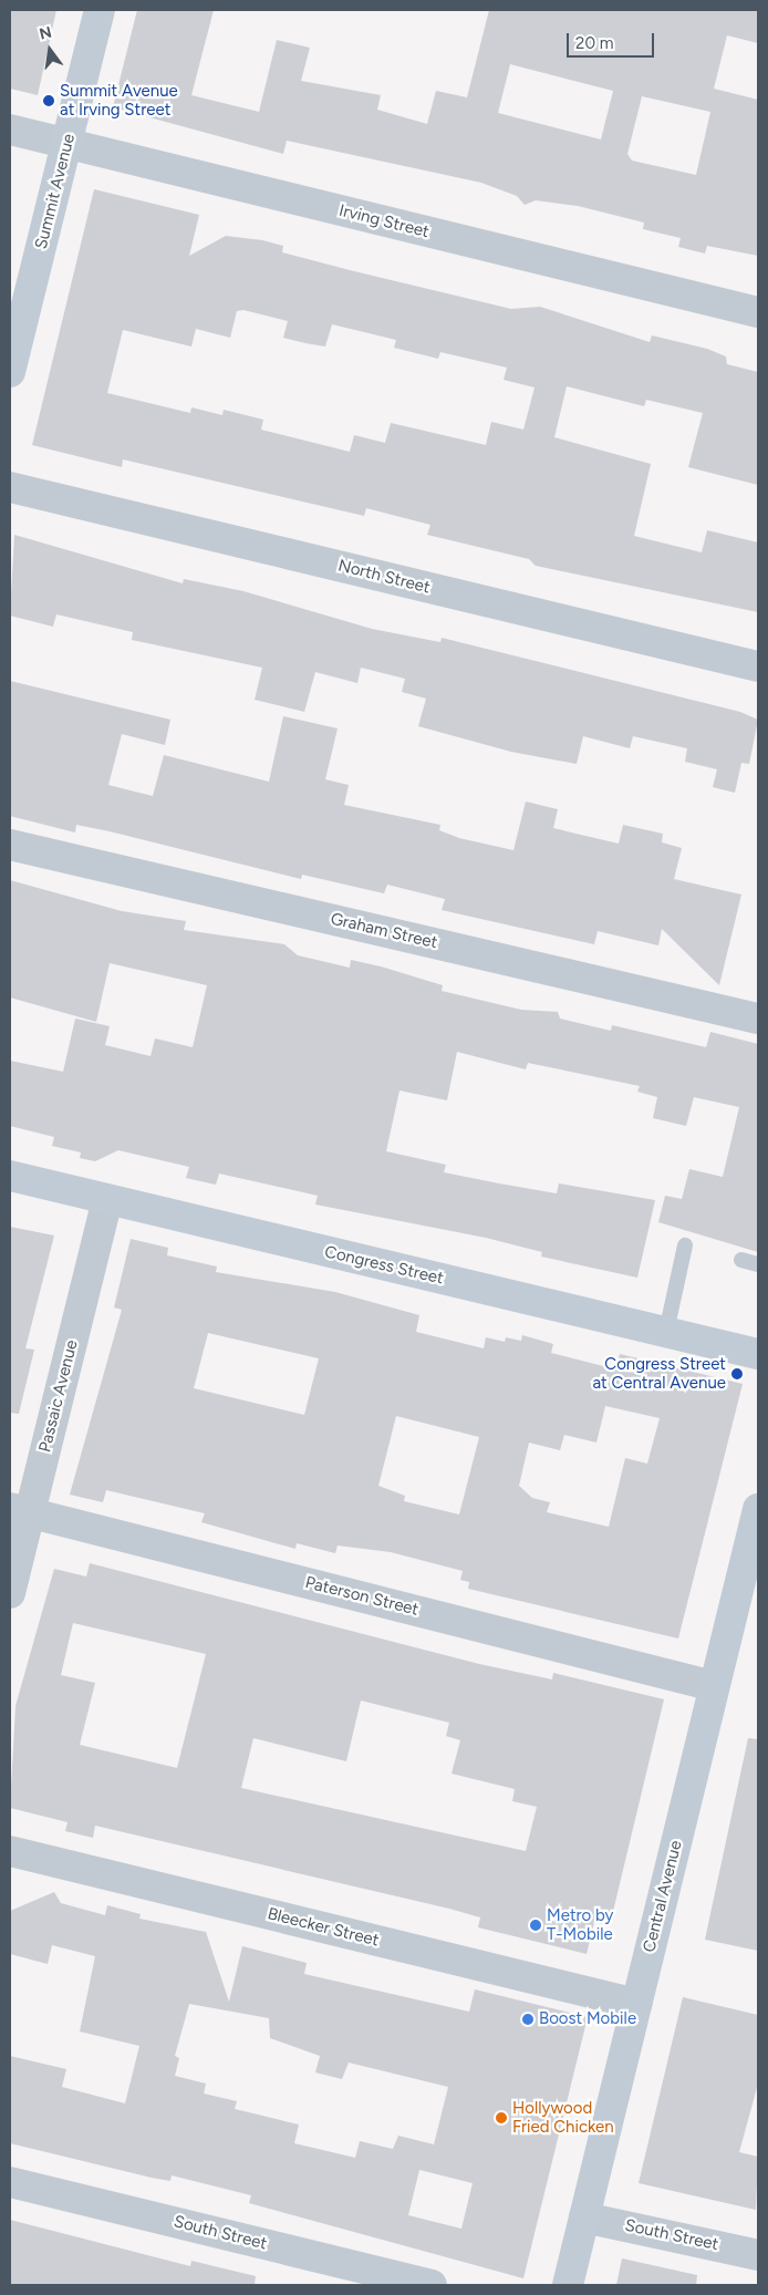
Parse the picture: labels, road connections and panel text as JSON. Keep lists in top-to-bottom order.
{
  "streets": {
    "street": [
      "Summit Avenue",
      "Irving Street",
      "North Street",
      "Graham Street",
      "Congress Street",
      "Passaic Avenue",
      "Paterson Street",
      "Central Avenue",
      "Bleecker Street",
      "South Street"
    ]
  },
  "crossings": [
    ["Summit Avenue", "Irving Street"],
    ["Congress Street", "Passaic Avenue"],
    ["Passaic Avenue", "Paterson Street"],
    ["Paterson Street", "Central Avenue"],
    ["Central Avenue", "Bleecker Street"],
    ["Central Avenue", "South Street"]
  ],
  "places": [
    "Summit Avenue at Irving Street",
    "Congress Street at Central Avenue",
    "Metro by T-Mobile",
    "Boost Mobile",
    "Hollywood Fried Chicken"
  ],
  "scale_bar": "20 m",
  "north": "top"
}
